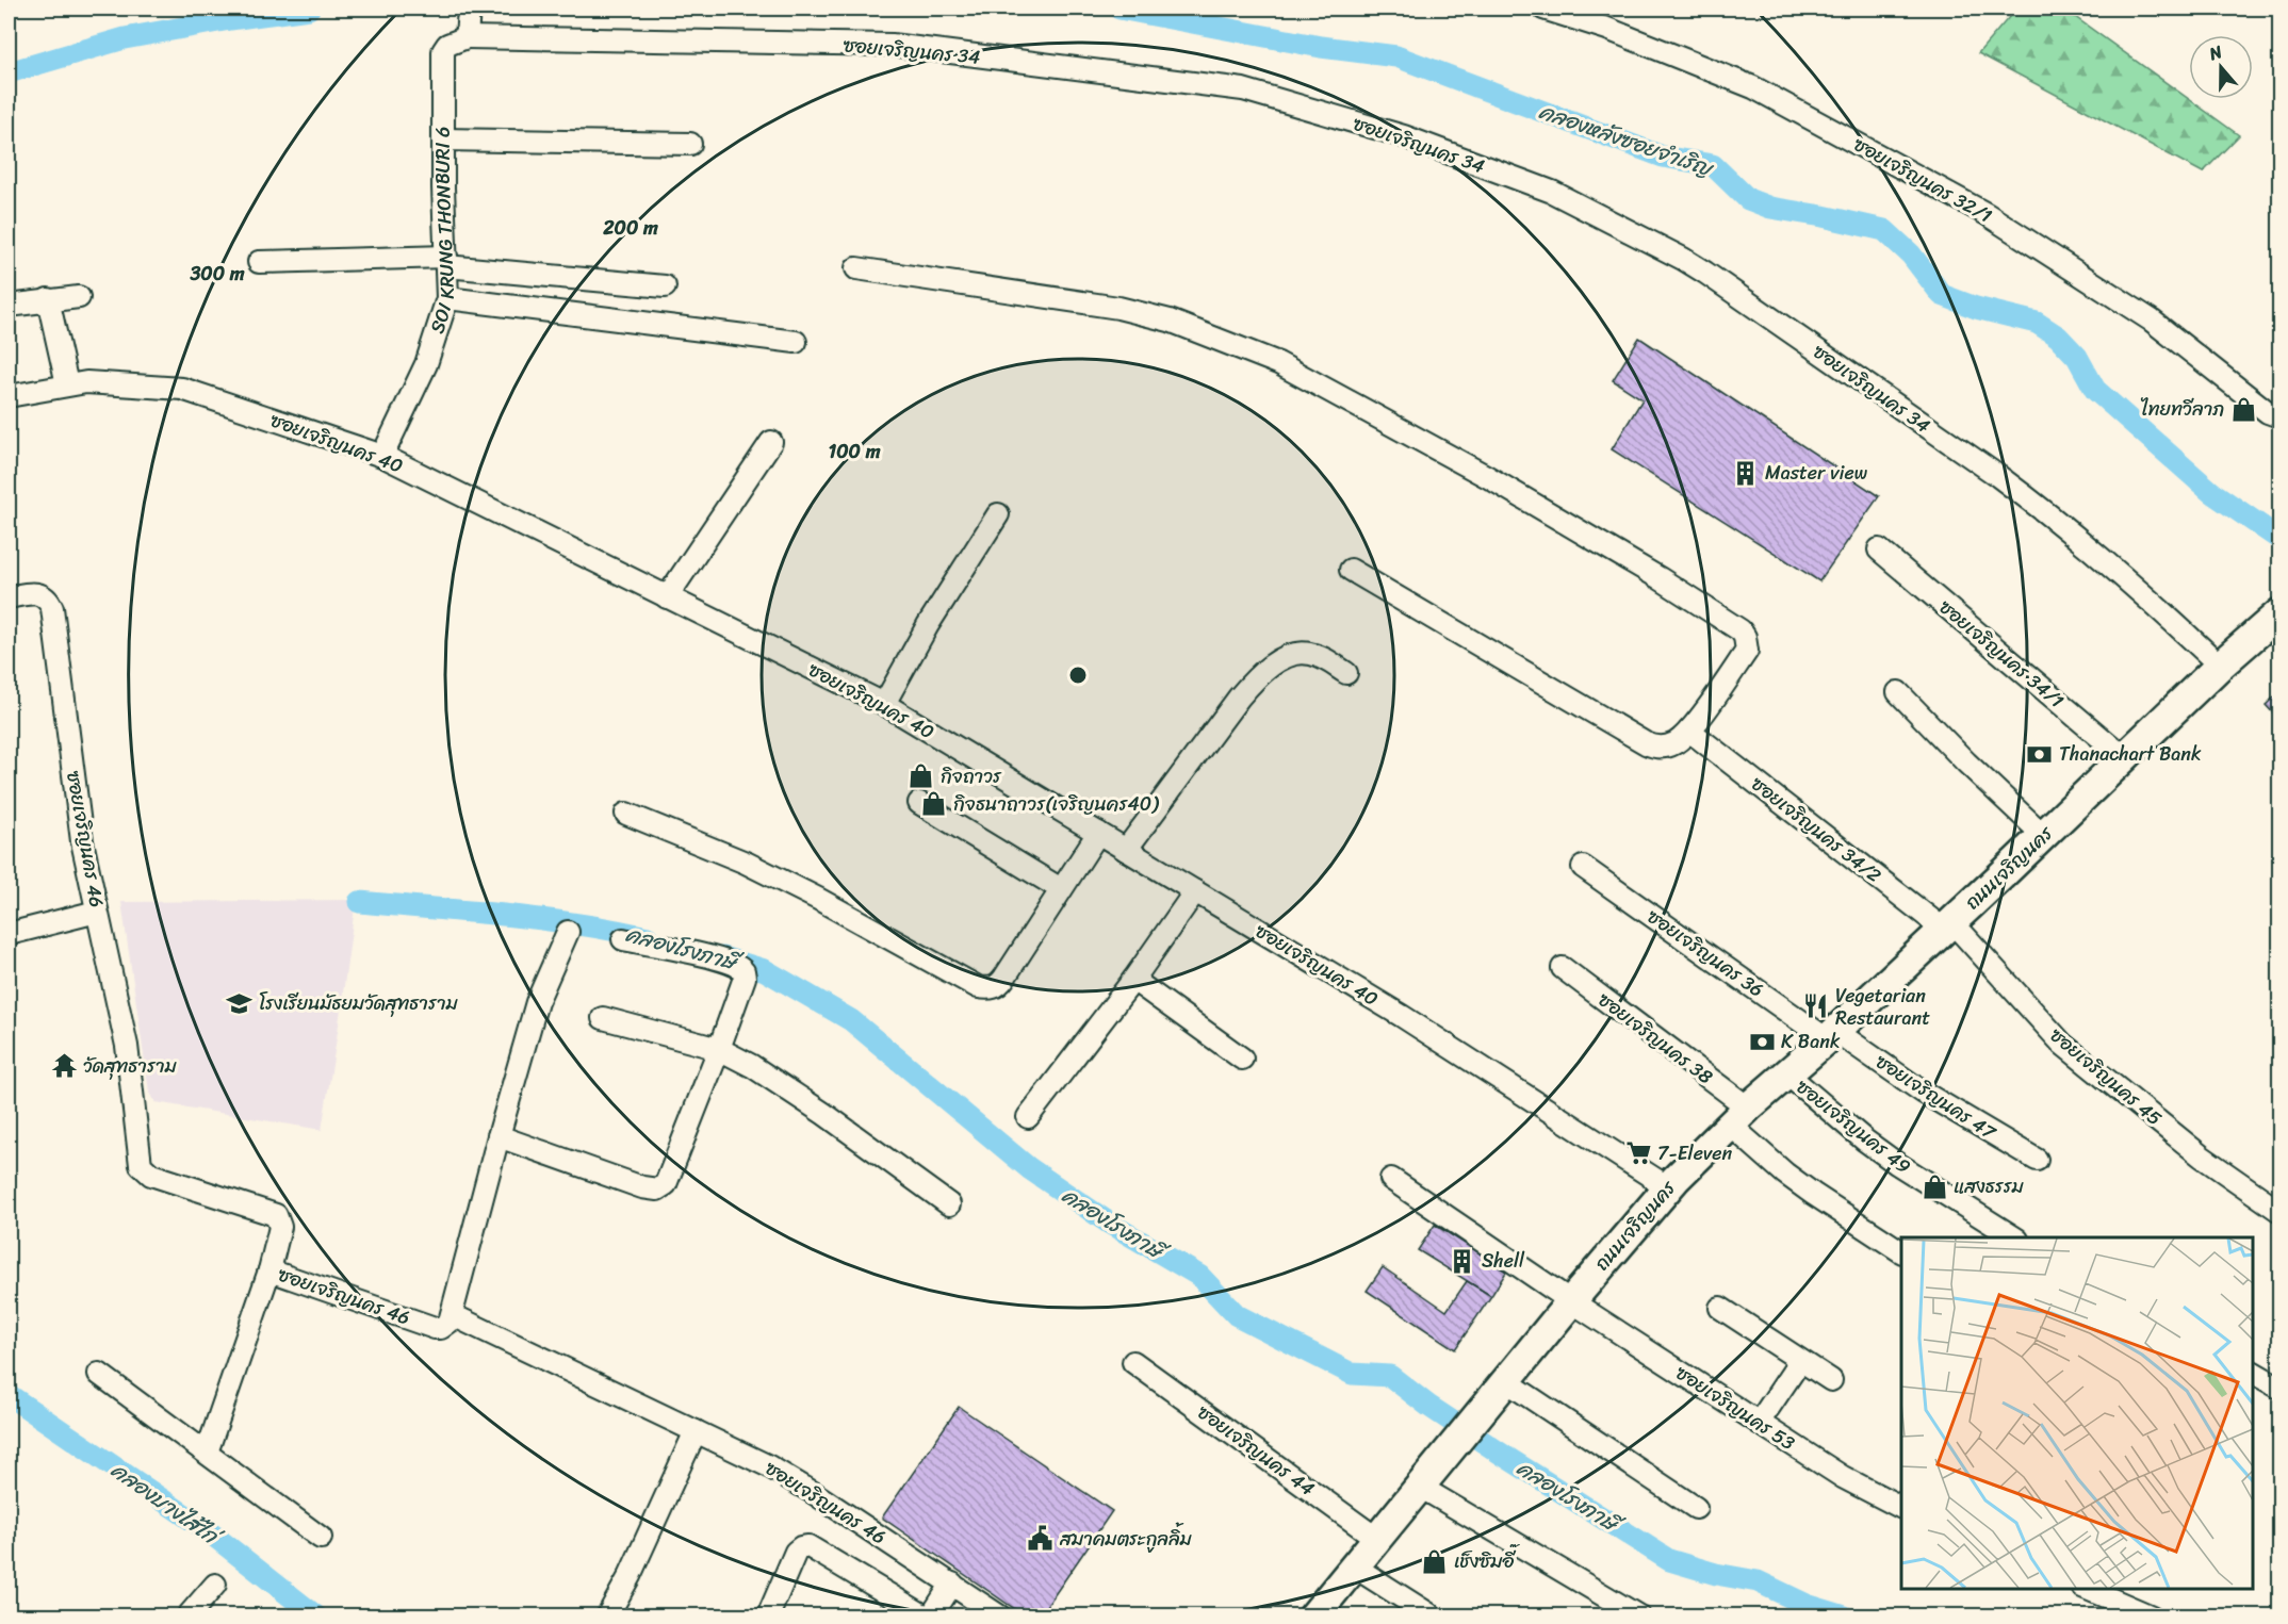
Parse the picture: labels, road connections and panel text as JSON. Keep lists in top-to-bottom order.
{
  "streets": {
    "main road": ["ถนนเจริญนคร"],
    "street": [
      "ซอยเจริญนคร 34",
      "ซอยเจริญนคร 32/1",
      "SOI KRUNG THONBURI 6",
      "ซอยเจริญนคร 40",
      "ซอยเจริญนคร 34/1",
      "ซอยเจริญนคร 34/2",
      "ซอยเจริญนคร 46",
      "ซอยเจริญนคร 36",
      "ซอยเจริญนคร 38",
      "ซอยเจริญนคร 45",
      "ซอยเจริญนคร 47",
      "ซอยเจริญนคร 49",
      "ซอยเจริญนคร 53",
      "ซอยเจริญนคร 44"
    ]
  },
  "crossings": [
    ["ซอยเจริญนคร 34", "SOI KRUNG THONBURI 6"],
    ["ซอยเจริญนคร 34", "ถนนเจริญนคร"],
    ["SOI KRUNG THONBURI 6", "ซอยเจริญนคร 40"],
    ["ซอยเจริญนคร 40", "ถนนเจริญนคร"],
    ["ซอยเจริญนคร 34/1", "ถนนเจริญนคร"],
    ["ซอยเจริญนคร 34/2", "ถนนเจริญนคร"],
    ["ซอยเจริญนคร 34/2", "ซอยเจริญนคร 45"],
    ["ถนนเจริญนคร", "ซอยเจริญนคร 36"],
    ["ถนนเจริญนคร", "ซอยเจริญนคร 38"],
    ["ถนนเจริญนคร", "ซอยเจริญนคร 45"],
    ["ถนนเจริญนคร", "ซอยเจริญนคร 47"],
    ["ถนนเจริญนคร", "ซอยเจริญนคร 49"],
    ["ถนนเจริญนคร", "ซอยเจริญนคร 53"],
    ["ถนนเจริญนคร", "ซอยเจริญนคร 44"],
    ["ซอยเจริญนคร 36", "ซอยเจริญนคร 47"]
  ],
  "water": ["คลองหลังซอยจำเริญ", "คลองโรงภาษี", "คลองบางไส้ไก่"],
  "places": {
    "shop": [
      "ไทยทวีลาภ",
      "กิจถาวร",
      "กิจธนาถาวร(เจริญนคร40)",
      "แสงธรรม",
      "เช็งซิมอี๊"
    ],
    "building": ["Master view", "Shell"],
    "bank": ["Thanachart Bank", "K Bank"],
    "school or university": ["โรงเรียนมัธยมวัดสุทธาราม"],
    "restaurant": ["Vegetarian Restaurant"],
    "temple": ["วัดสุทธาราม"],
    "supermarket": ["7-Eleven"],
    "public building": ["สมาคมตระกูลลิ้ม"]
  },
  "north": "top",
  "rings": ["200 m", "300 m", "100 m"]
}
